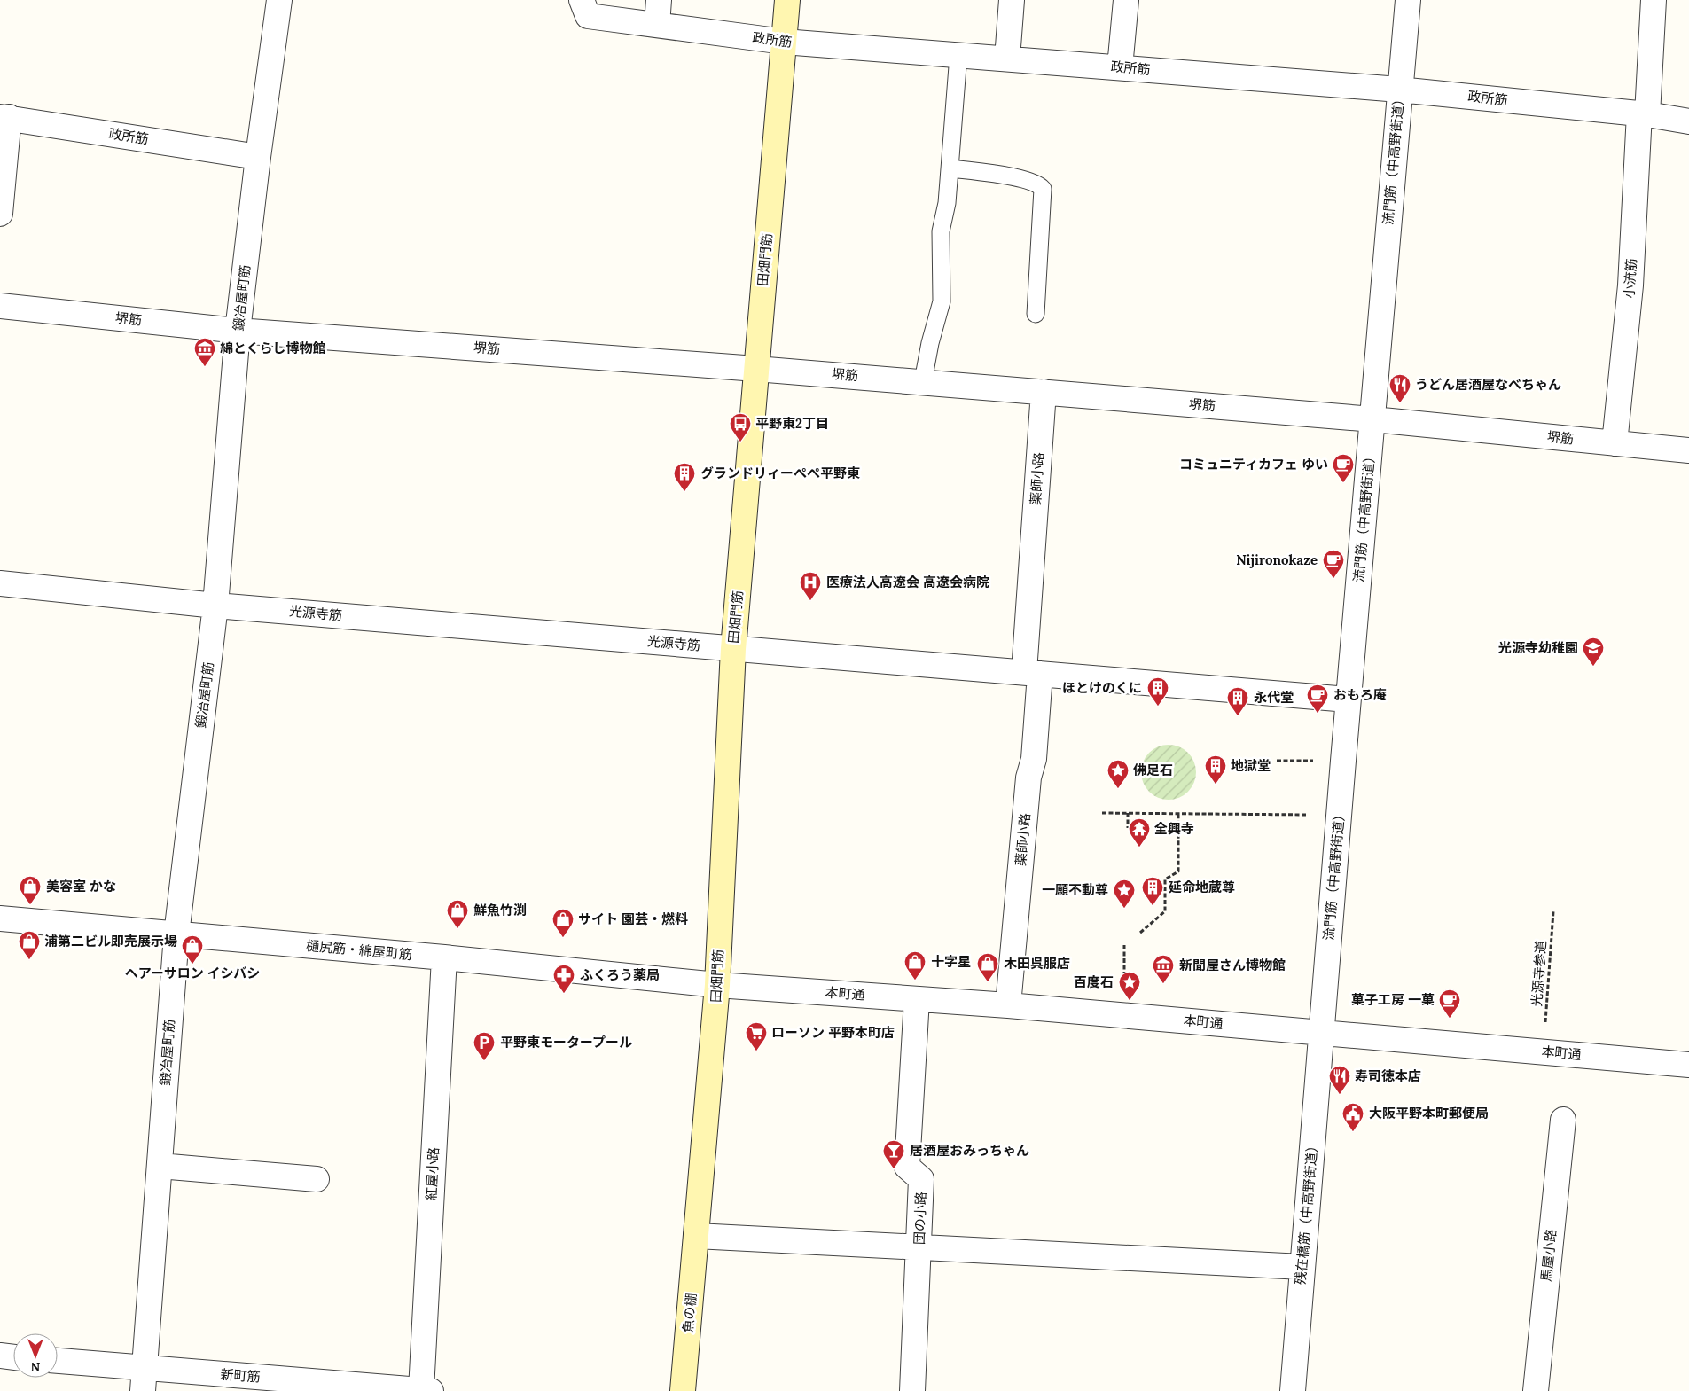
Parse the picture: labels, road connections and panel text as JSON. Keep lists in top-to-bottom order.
{
  "streets": {
    "street": [
      "政所筋",
      "流門筋（中高野街道）",
      "田畑門筋",
      "小流筋",
      "鍛冶屋町筋",
      "堺筋",
      "薬師小路",
      "光源寺筋",
      "樋尻筋・綿屋町筋",
      "本町通",
      "紅屋小路",
      "残在橋筋（中高野街道）",
      "団の小路",
      "馬屋小路",
      "魚の棚",
      "新町筋"
    ],
    "path": ["光源寺参道"]
  },
  "crossings": [
    ["政所筋", "流門筋（中高野街道）"],
    ["政所筋", "田畑門筋"],
    ["政所筋", "小流筋"],
    ["政所筋", "鍛冶屋町筋"],
    ["流門筋（中高野街道）", "堺筋"],
    ["流門筋（中高野街道）", "光源寺筋"],
    ["流門筋（中高野街道）", "本町通"],
    ["流門筋（中高野街道）", "残在橋筋（中高野街道）"],
    ["田畑門筋", "堺筋"],
    ["田畑門筋", "光源寺筋"],
    ["田畑門筋", "樋尻筋・綿屋町筋"],
    ["田畑門筋", "本町通"],
    ["田畑門筋", "魚の棚"],
    ["小流筋", "堺筋"],
    ["鍛冶屋町筋", "堺筋"],
    ["鍛冶屋町筋", "光源寺筋"],
    ["鍛冶屋町筋", "樋尻筋・綿屋町筋"],
    ["鍛冶屋町筋", "新町筋"],
    ["堺筋", "薬師小路"],
    ["薬師小路", "光源寺筋"],
    ["薬師小路", "本町通"],
    ["樋尻筋・綿屋町筋", "本町通"],
    ["樋尻筋・綿屋町筋", "紅屋小路"],
    ["本町通", "残在橋筋（中高野街道）"],
    ["本町通", "団の小路"],
    ["紅屋小路", "新町筋"]
  ],
  "places": {
    "museum": ["綿とくらし博物館", "新聞屋さん博物館"],
    "restaurant": ["うどん居酒屋なべちゃん", "寿司徳本店"],
    "bus stop": ["平野東2丁目"],
    "cafe": [
      "コミュニティカフェ ゆい",
      "Nijironokaze",
      "おもろ庵",
      "菓子工房 一菓"
    ],
    "building": [
      "グランドリィーぺぺ平野東",
      "ほとけのくに",
      "永代堂",
      "地獄堂",
      "延命地蔵尊"
    ],
    "hospital": ["医療法人高遼会 高遼会病院"],
    "school or university": ["光源寺幼稚園"],
    "place": ["佛足石", "一願不動尊", "百度石"],
    "temple": ["全興寺"],
    "shop": [
      "美容室 かな",
      "鮮魚竹渕",
      "サイト 園芸・燃料",
      "浦第二ビル即売展示場",
      "ヘアーサロン イシバシ",
      "十字星",
      "木田呉服店"
    ],
    "pharmacy": ["ふくろう薬局"],
    "supermarket": ["ローソン 平野本町店"],
    "parking": ["平野東モータープール"],
    "public building": ["大阪平野本町郵便局"],
    "bar": ["居酒屋おみっちゃん"]
  },
  "north": "bottom"
}
